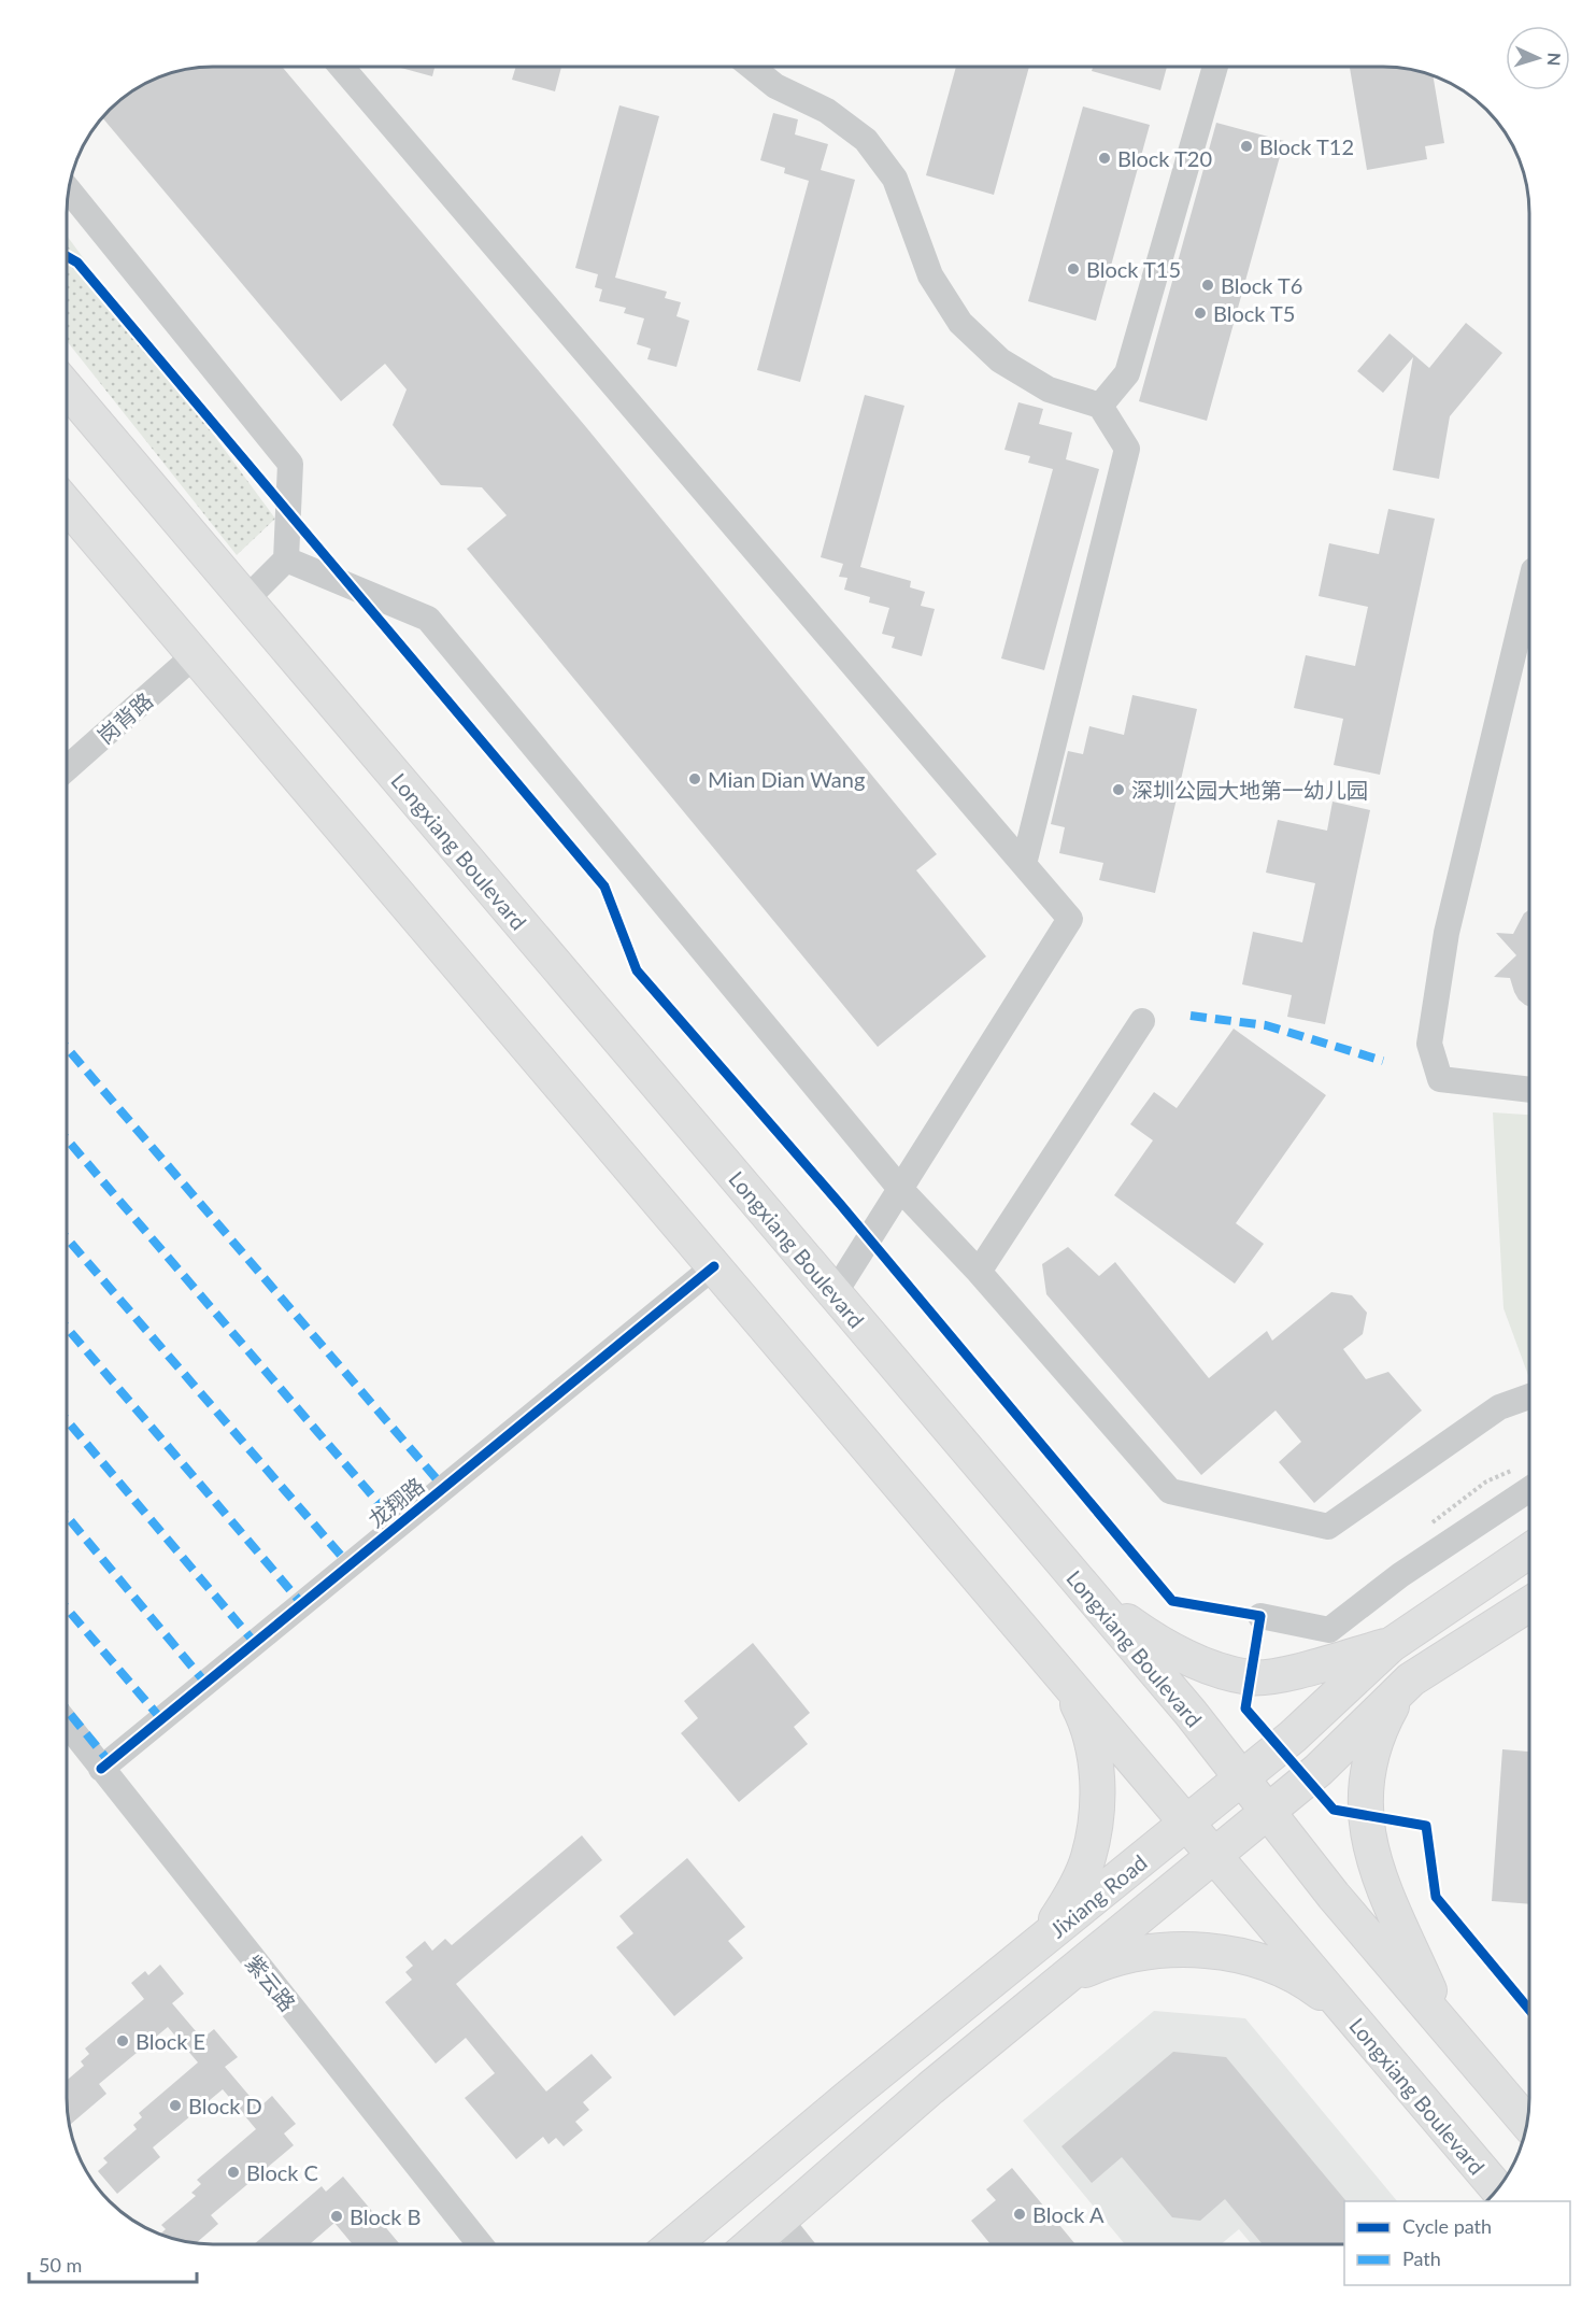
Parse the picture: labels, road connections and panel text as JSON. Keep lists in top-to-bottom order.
{
  "streets": {
    "main road": ["Longxiang Boulevard", "Jixiang Road"],
    "street": ["岗背路", "龙翔路", "紫云路"]
  },
  "crossings": [
    ["岗背路", "Longxiang Boulevard"],
    ["Longxiang Boulevard", "龙翔路"],
    ["Longxiang Boulevard", "Jixiang Road"],
    ["龙翔路", "紫云路"]
  ],
  "places": [
    "Block T12",
    "Block T20",
    "Block T15",
    "Block T6",
    "Block T5",
    "Mian Dian Wang",
    "深圳公园大地第一幼儿园",
    "Block E",
    "Block D",
    "Block C",
    "Block A",
    "Block B"
  ],
  "legend": ["Cycle path", "Path"],
  "scale_bar": "50 m",
  "north": "right"
}
